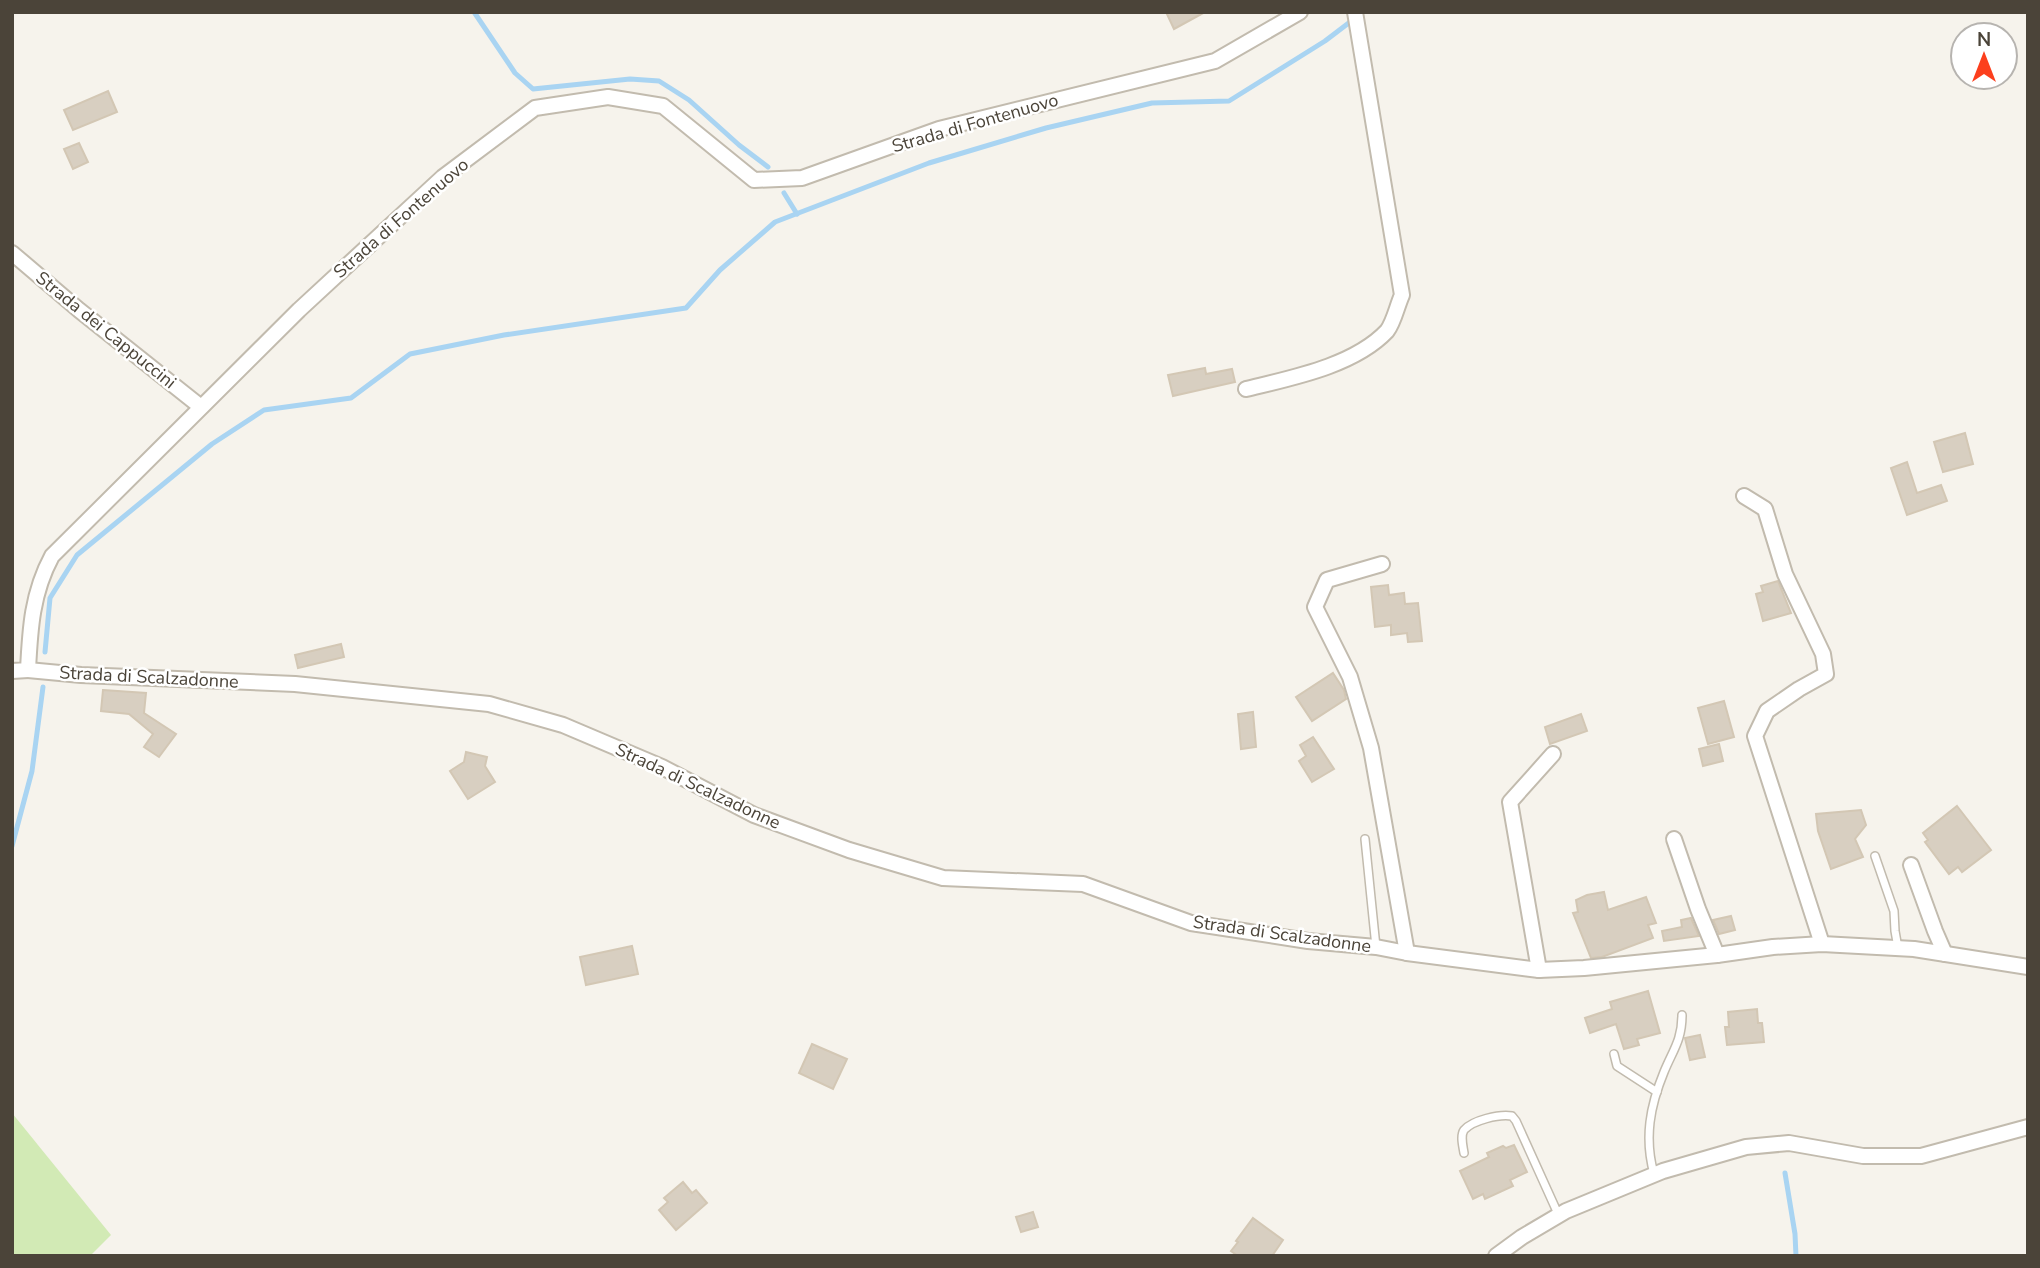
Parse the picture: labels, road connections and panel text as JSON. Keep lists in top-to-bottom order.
{
  "streets": {
    "street": ["Strada di Fontenuovo", "Strada dei Cappuccini", "Strada di Scalzadonne"]
  },
  "crossings": [
    ["Strada di Fontenuovo", "Strada dei Cappuccini"],
    ["Strada di Fontenuovo", "Strada di Scalzadonne"]
  ],
  "north": "top"
}
